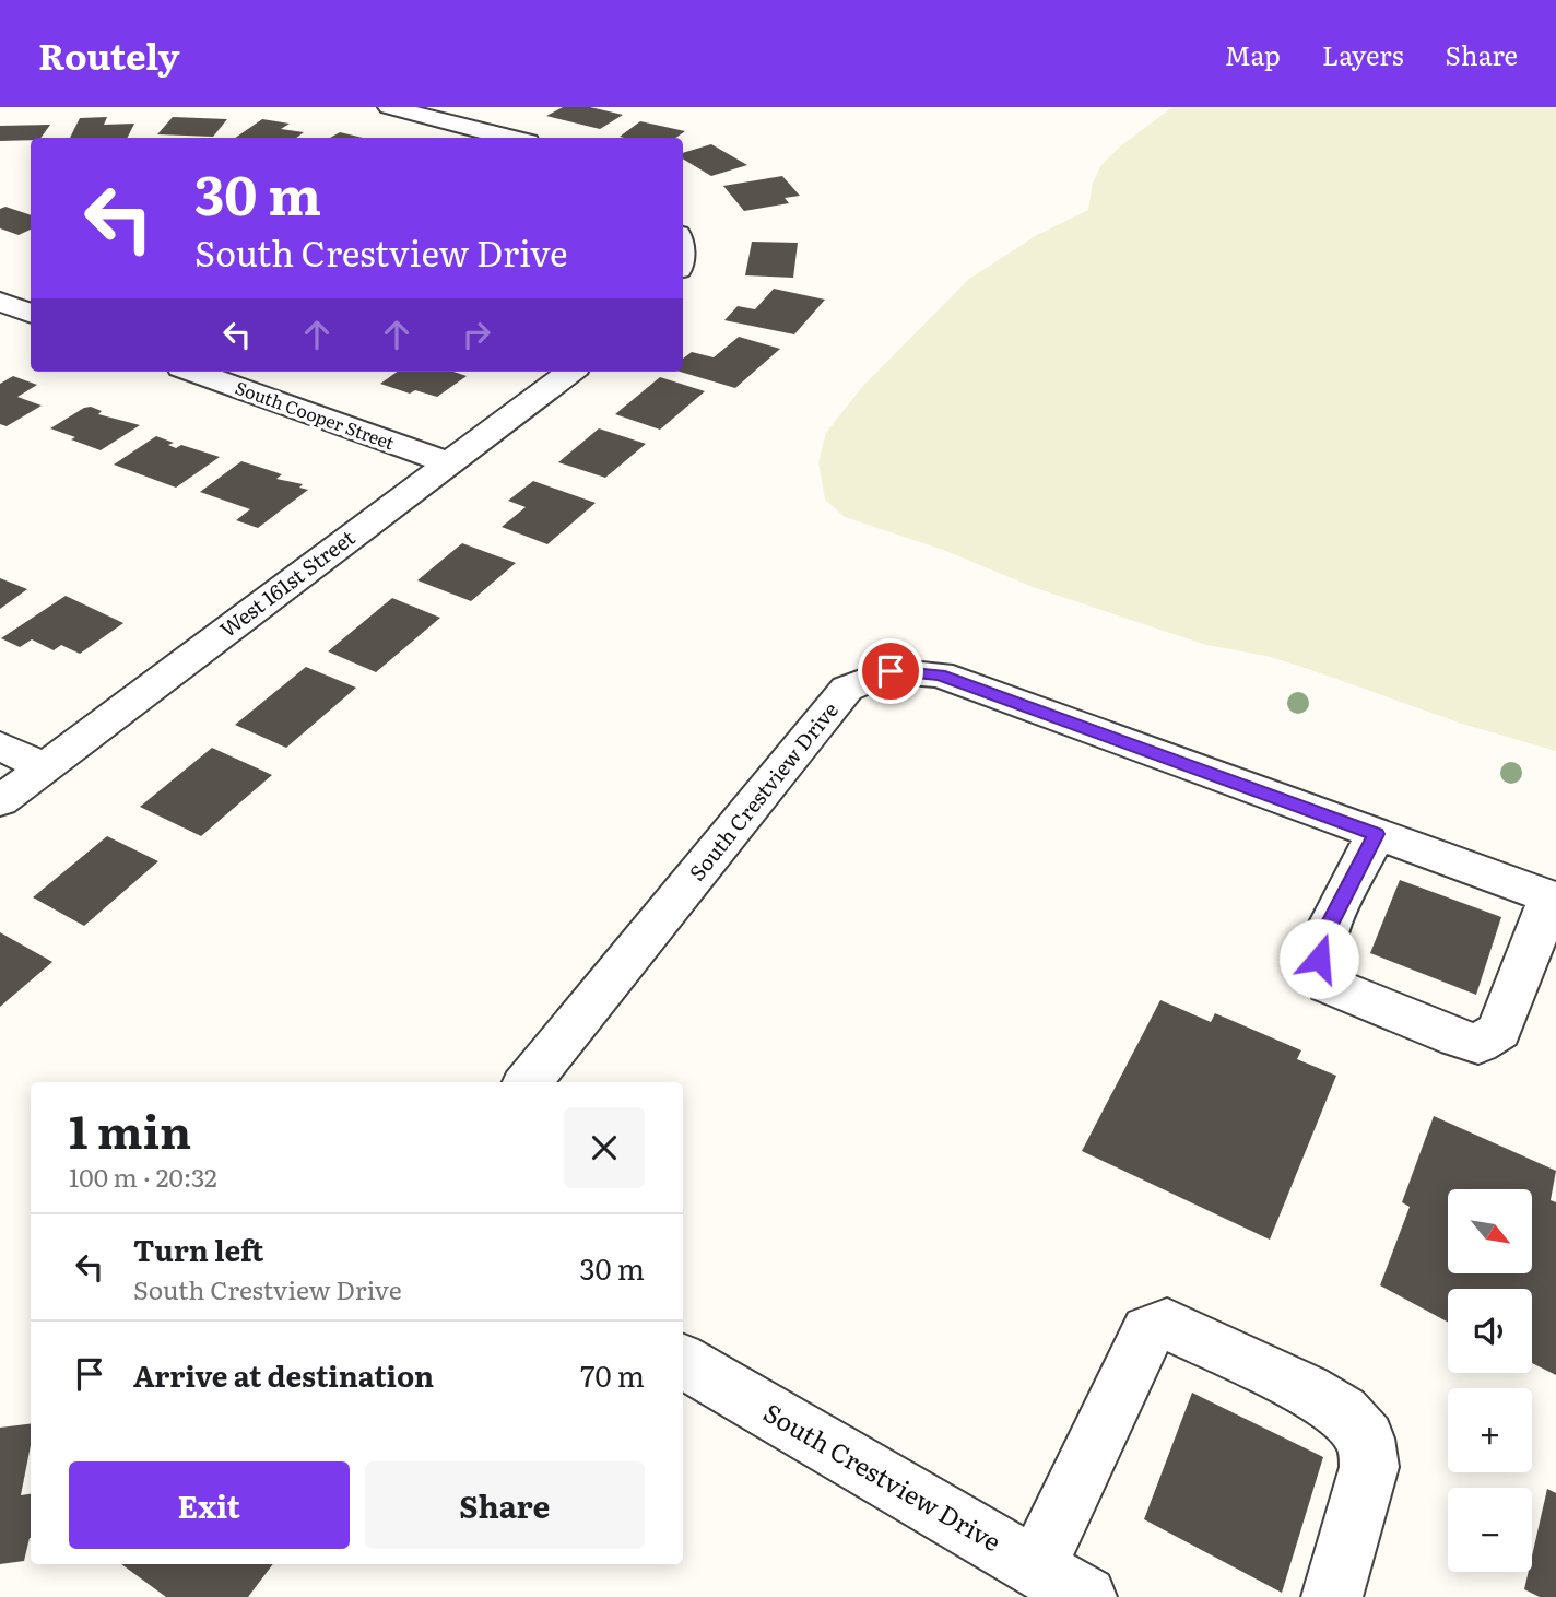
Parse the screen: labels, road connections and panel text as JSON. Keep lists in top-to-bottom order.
{
  "streets": {
    "street": ["South Cooper Street", "West 161st Street", "South Crestview Drive"]
  },
  "crossings": [
    ["South Cooper Street", "West 161st Street"]
  ],
  "north": "bottom right",
  "page": {
    "header": "Routely",
    "nav": ["Map", "Layers", "Share"],
    "turn": ["30 m", "South Crestview Drive"],
    "heading": ["1 min", "100 m · 20:32"],
    "map_buttons": ["+", "−"],
    "list": [
      {
        "name": "Turn left",
        "note": "South Crestview Drive",
        "value": "30 m"
      },
      {
        "name": "Arrive at destination",
        "value": "70 m"
      }
    ],
    "buttons": ["Exit", "Share"]
  }
}
